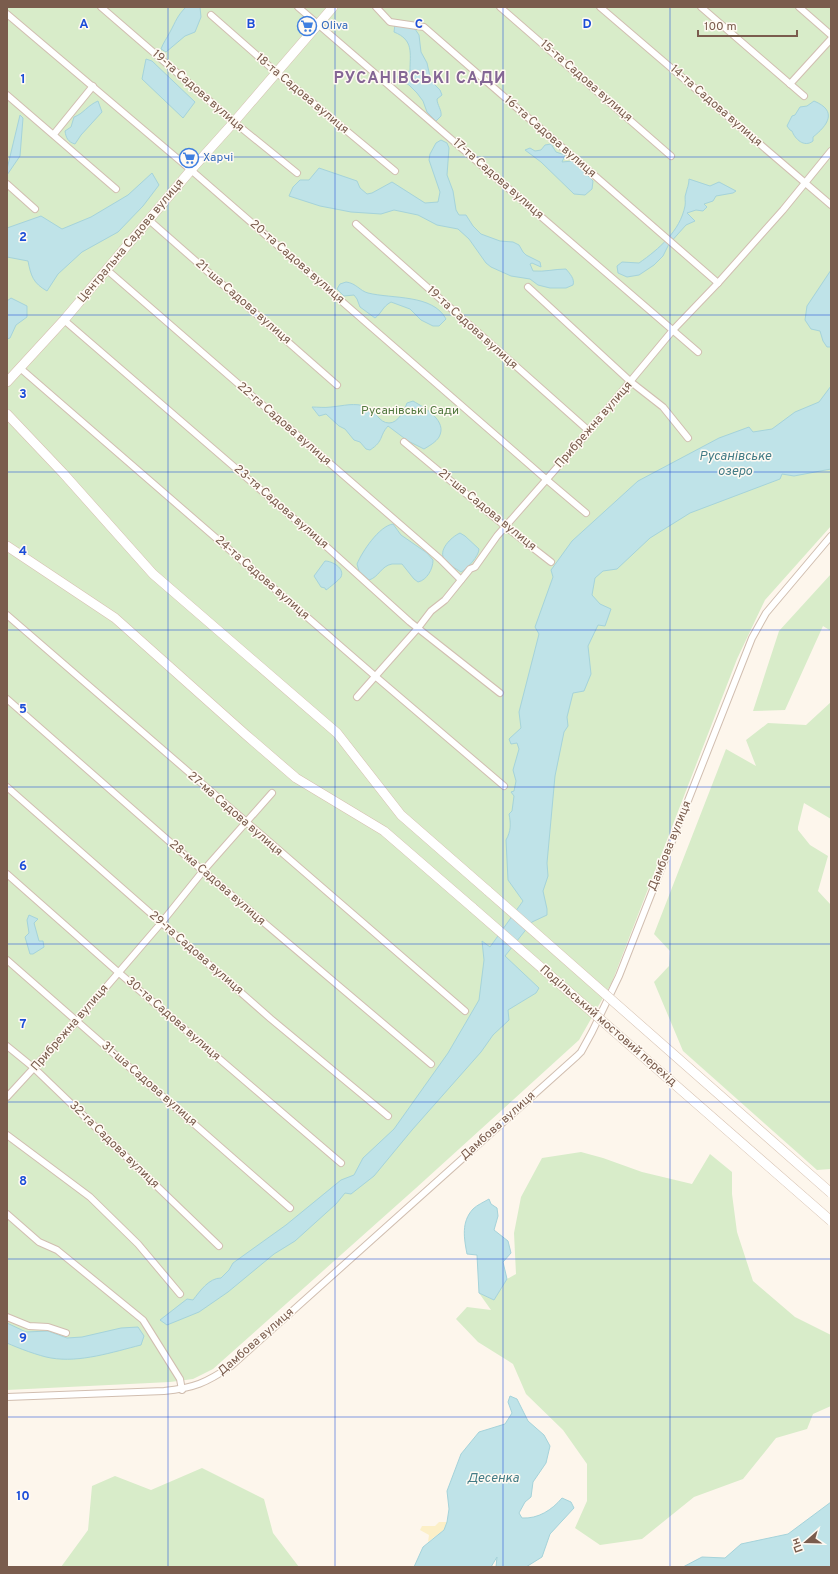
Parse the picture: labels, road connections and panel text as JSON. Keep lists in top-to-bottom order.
{
  "streets": {
    "main road": ["Центральна Садова вулиця", "Подільський мостовий перехід"],
    "street": [
      "15-та Садова вулиця",
      "19-та Садова вулиця",
      "18-та Садова вулиця",
      "14-та Садова вулиця",
      "16-та Садова вулиця",
      "17-та Садова вулиця",
      "20-та Садова вулиця",
      "21-ша Садова вулиця",
      "22-га Садова вулиця",
      "Прибрежна вулиця",
      "23-тя Садова вулиця",
      "24-та Садова вулиця",
      "27-ма Садова вулиця",
      "Дамбова вулиця",
      "28-ма Садова вулиця",
      "29-та Садова вулиця",
      "30-та Садова вулиця",
      "31-ша Садова вулиця",
      "32-га Садова вулиця"
    ]
  },
  "crossings": [
    ["19-та Садова вулиця", "Центральна Садова вулиця"],
    ["19-та Садова вулиця", "Прибрежна вулиця"],
    ["18-та Садова вулиця", "Центральна Садова вулиця"],
    ["14-та Садова вулиця", "Прибрежна вулиця"],
    ["16-та Садова вулиця", "Прибрежна вулиця"],
    ["17-та Садова вулиця", "Центральна Садова вулиця"],
    ["17-та Садова вулиця", "Прибрежна вулиця"],
    ["Центральна Садова вулиця", "20-та Садова вулиця"],
    ["Центральна Садова вулиця", "21-ша Садова вулиця"],
    ["Центральна Садова вулиця", "22-га Садова вулиця"],
    ["Центральна Садова вулиця", "23-тя Садова вулиця"],
    ["Центральна Садова вулиця", "24-та Садова вулиця"],
    ["20-та Садова вулиця", "Прибрежна вулиця"],
    ["21-ша Садова вулиця", "Прибрежна вулиця"],
    ["22-га Садова вулиця", "Прибрежна вулиця"],
    ["Прибрежна вулиця", "23-тя Садова вулиця"],
    ["Прибрежна вулиця", "24-та Садова вулиця"],
    ["Прибрежна вулиця", "27-ма Садова вулиця"],
    ["Прибрежна вулиця", "28-ма Садова вулиця"],
    ["Прибрежна вулиця", "29-та Садова вулиця"],
    ["Прибрежна вулиця", "30-та Садова вулиця"],
    ["Прибрежна вулиця", "31-ша Садова вулиця"],
    ["Прибрежна вулиця", "32-га Садова вулиця"]
  ],
  "districts": ["РУСАНІВСЬКІ САДИ"],
  "water": ["Русанівське озеро", "Десенка"],
  "parks": ["Русанівські Сади"],
  "places": {
    "supermarket": ["Oliva", "Харчі"]
  },
  "scale_bar": "100 m",
  "north": "left",
  "grid": {
    "columns": [
      "A",
      "B",
      "C",
      "D"
    ],
    "rows": [
      "1",
      "2",
      "3",
      "4",
      "5",
      "6",
      "7",
      "8",
      "9",
      "10"
    ]
  }
}
